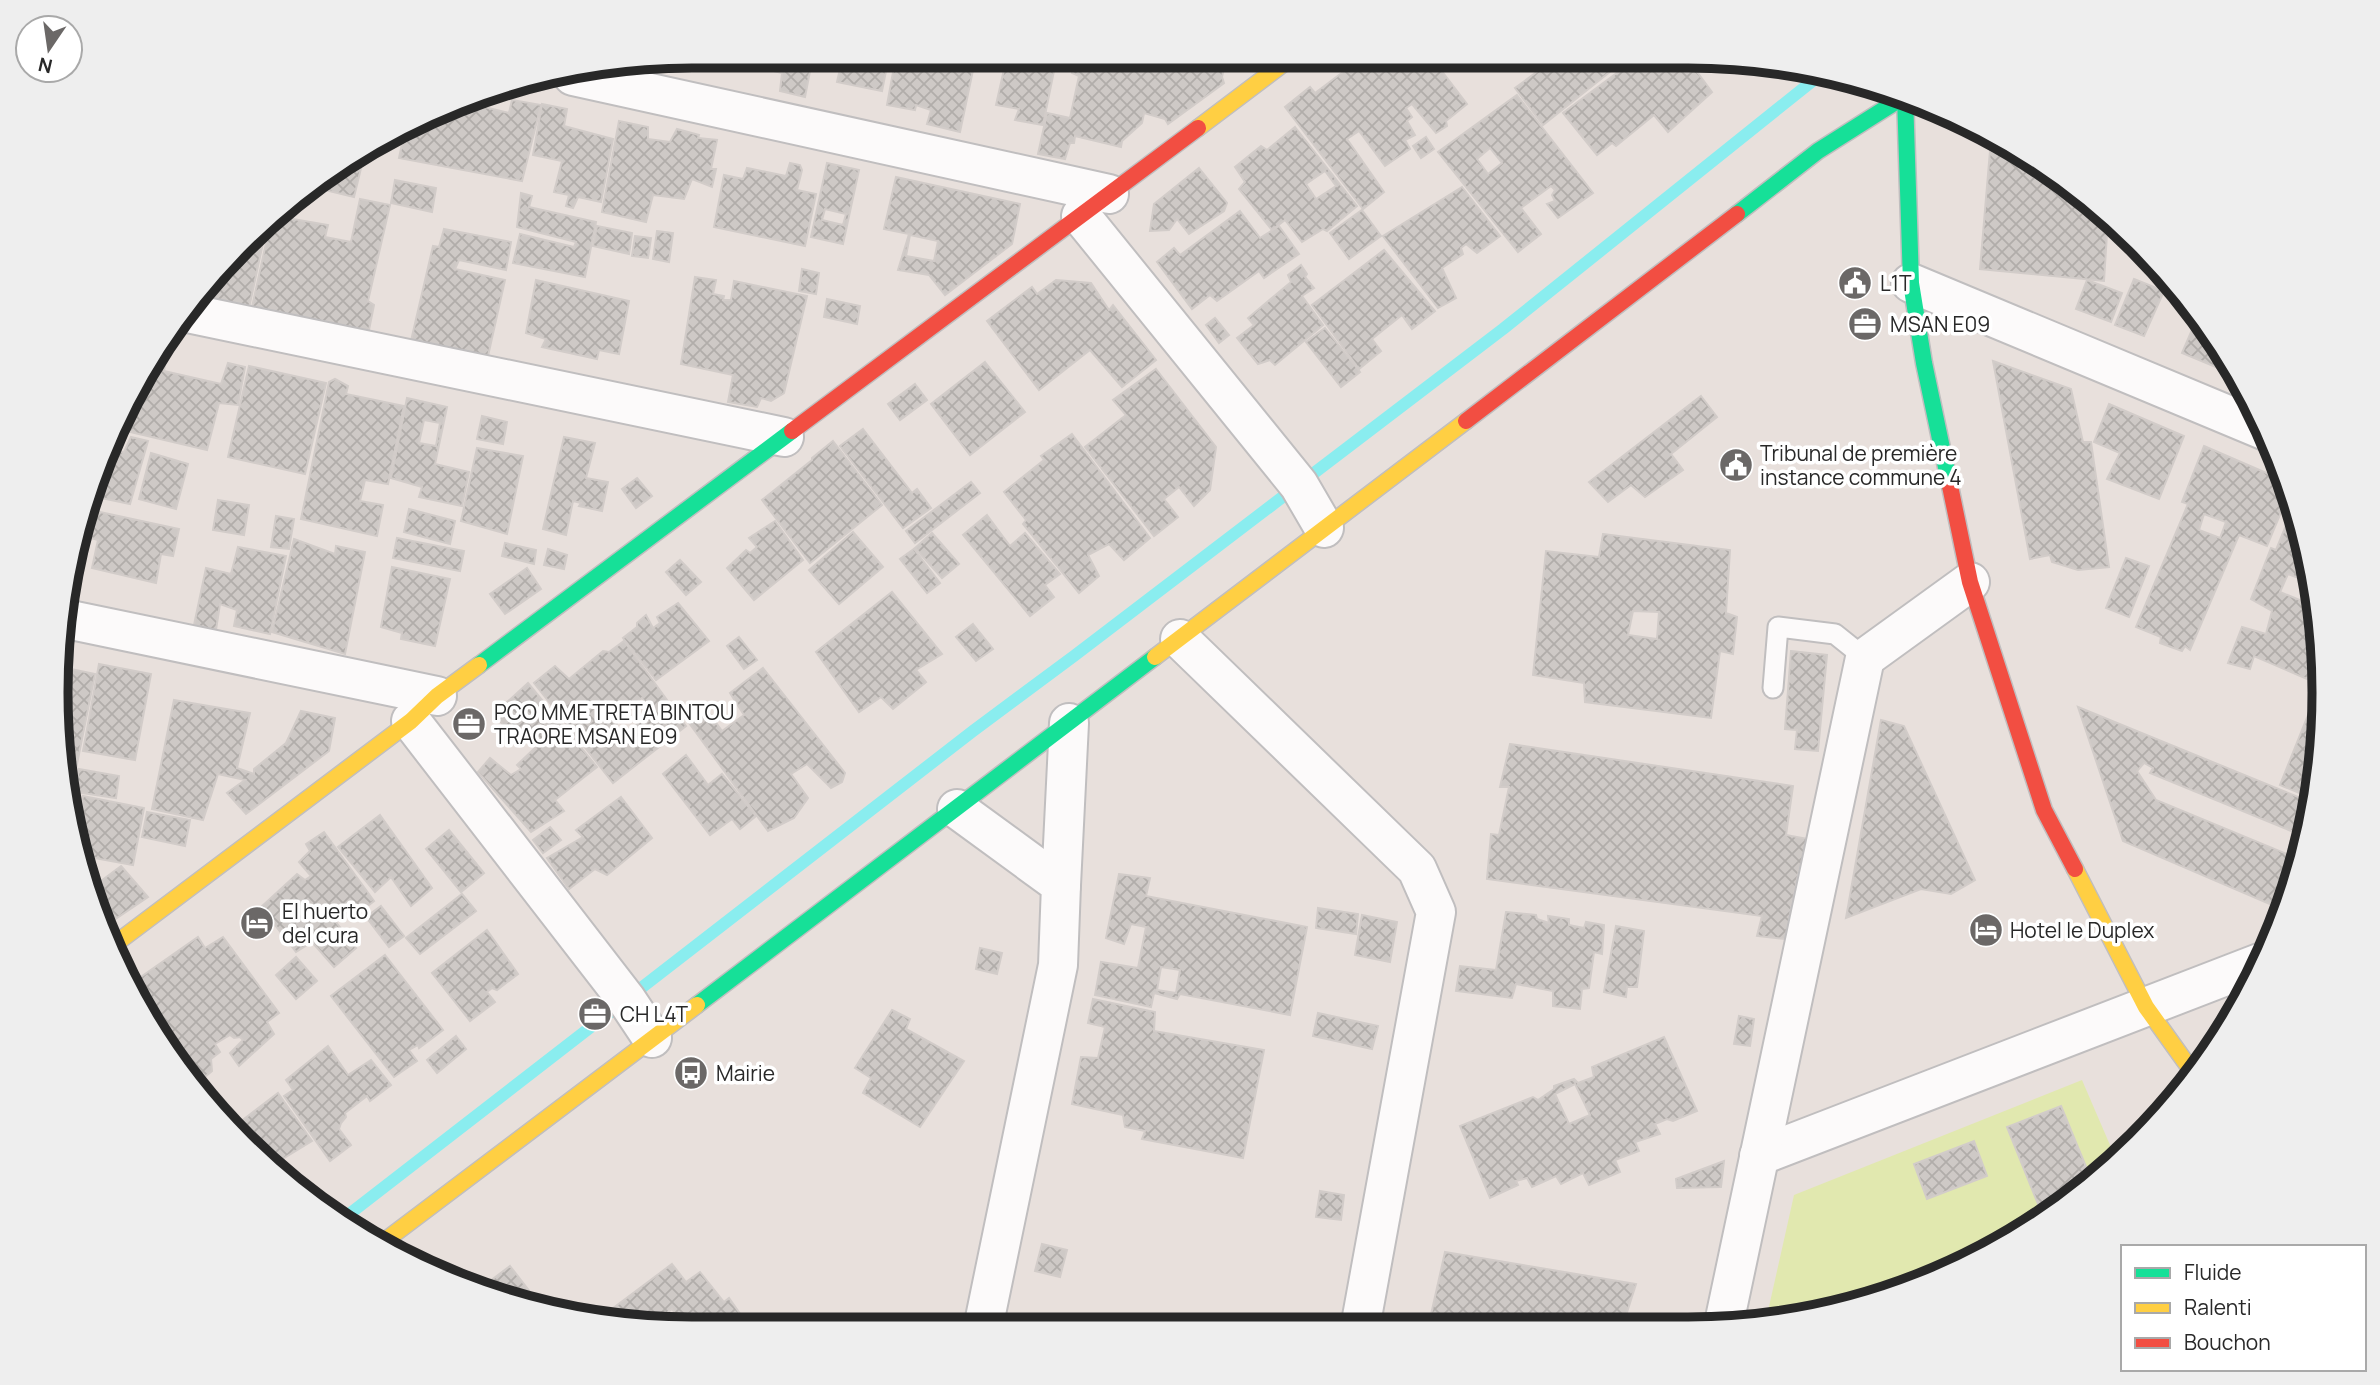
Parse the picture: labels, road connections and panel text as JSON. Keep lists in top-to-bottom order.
{
  "places": {
    "public building": ["L1T", "Tribunal de première instance commune 4"],
    "office": ["MSAN E09", "PCO MME TRETA BINTOU TRAORE MSAN E09", "CH L4T"],
    "hotel": ["El huerto del cura", "Hotel le Duplex"],
    "bus stop": ["Mairie"]
  },
  "legend": ["Fluide", "Ralenti", "Bouchon"],
  "north": "bottom"
}
